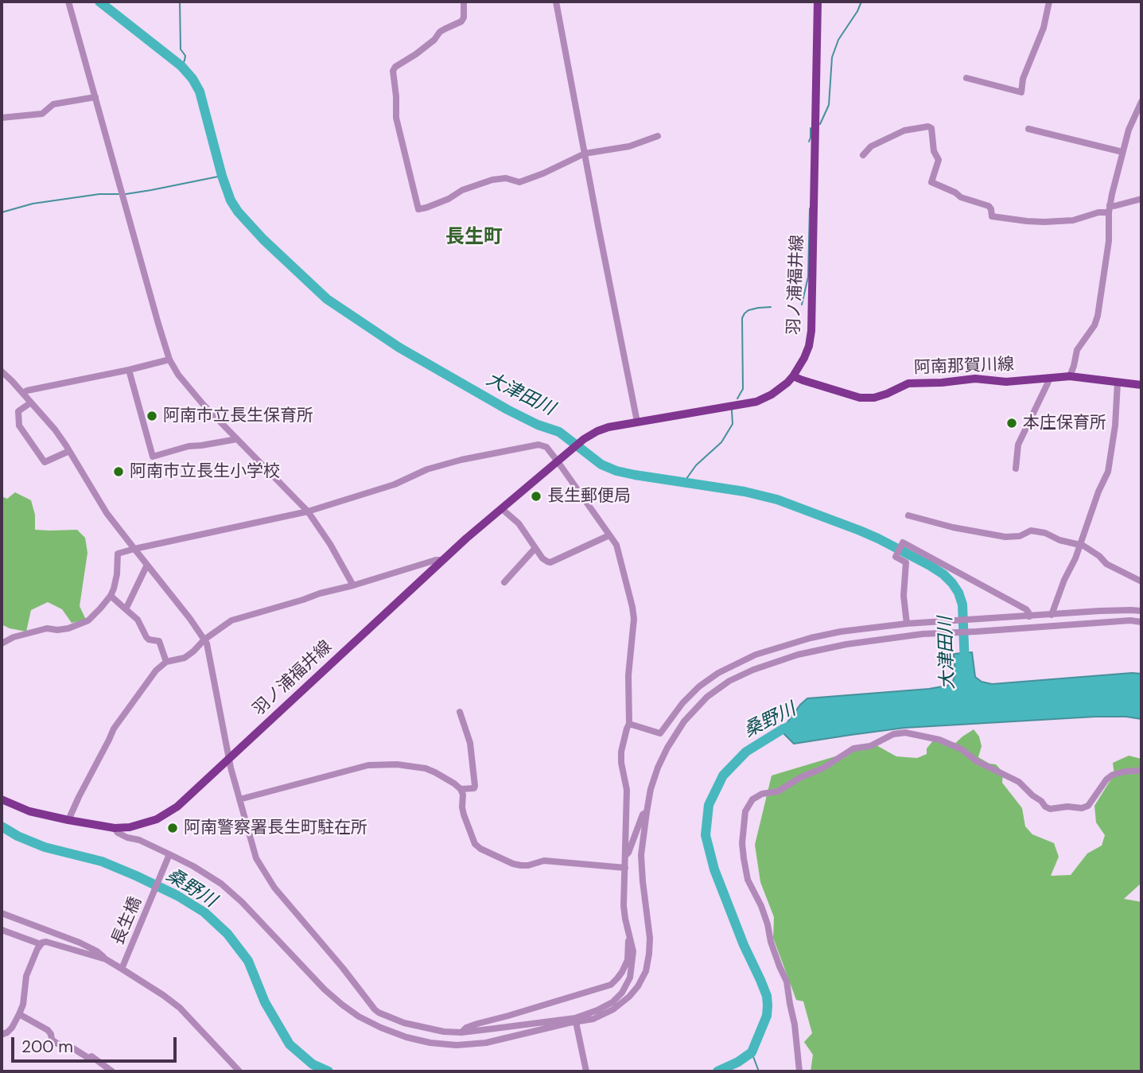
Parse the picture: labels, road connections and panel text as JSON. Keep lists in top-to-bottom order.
{
  "streets": {
    "main road": ["羽ノ浦福井線", "阿南那賀川線"],
    "street": ["長生橋"]
  },
  "crossings": [
    ["羽ノ浦福井線", "阿南那賀川線"]
  ],
  "districts": ["長生町"],
  "water": ["大津田川", "桑野川"],
  "places": [
    "阿南市立長生保育所",
    "本庄保育所",
    "阿南市立長生小学校",
    "長生郵便局",
    "阿南警察署長生町駐在所"
  ],
  "scale_bar": "200 m"
}
